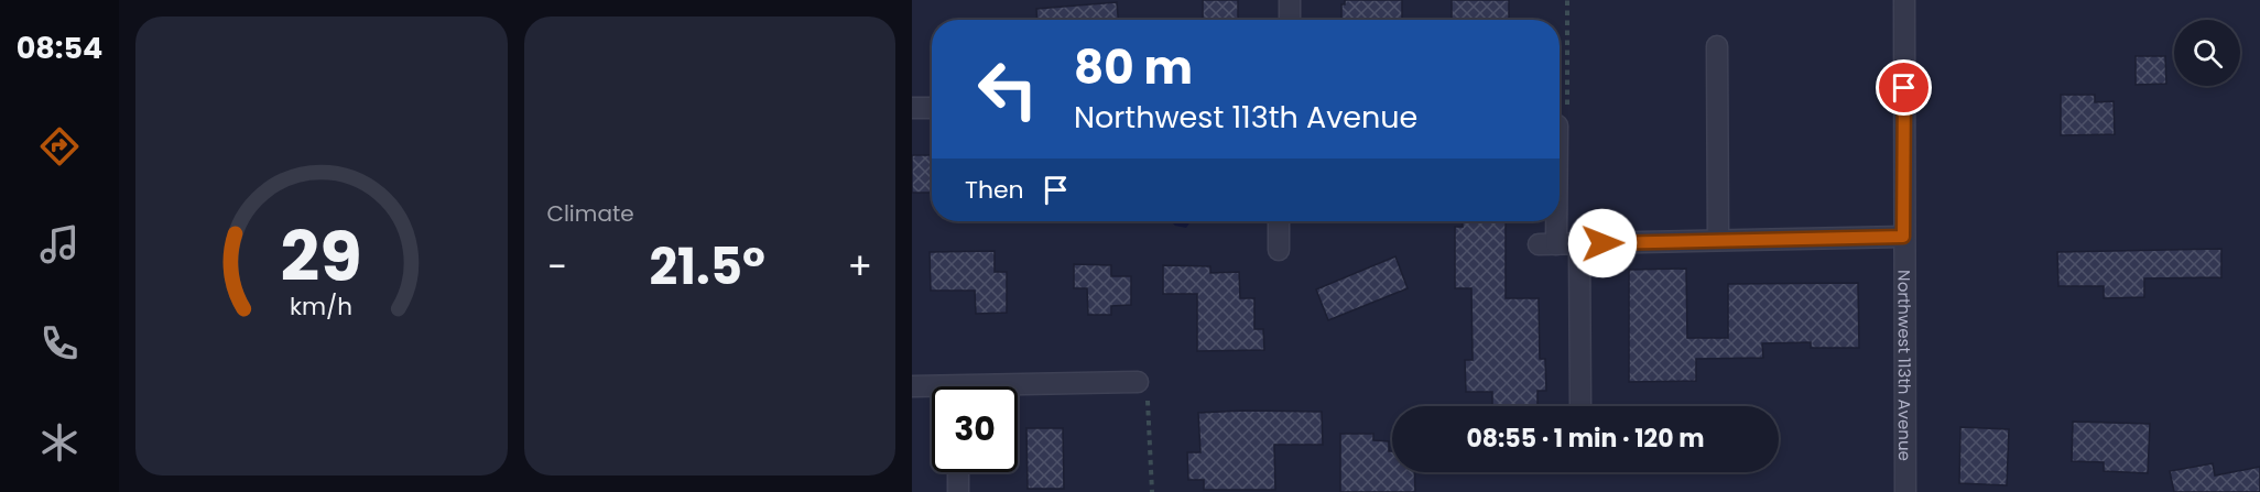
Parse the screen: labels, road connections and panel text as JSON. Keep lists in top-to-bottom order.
{
  "streets": {
    "street": ["Northwest 113th Avenue"]
  },
  "page": {
    "tabs": "08:54",
    "tile": "Climate",
    "turn": ["80 m", "Northwest 113th Avenue"],
    "then": "Then",
    "heat": ["−", "21.5°", "+"],
    "limit": "30",
    "trip": "08:55 · 1 min · 120 m",
    "gauge": ["29", "km/h"]
  }
}
